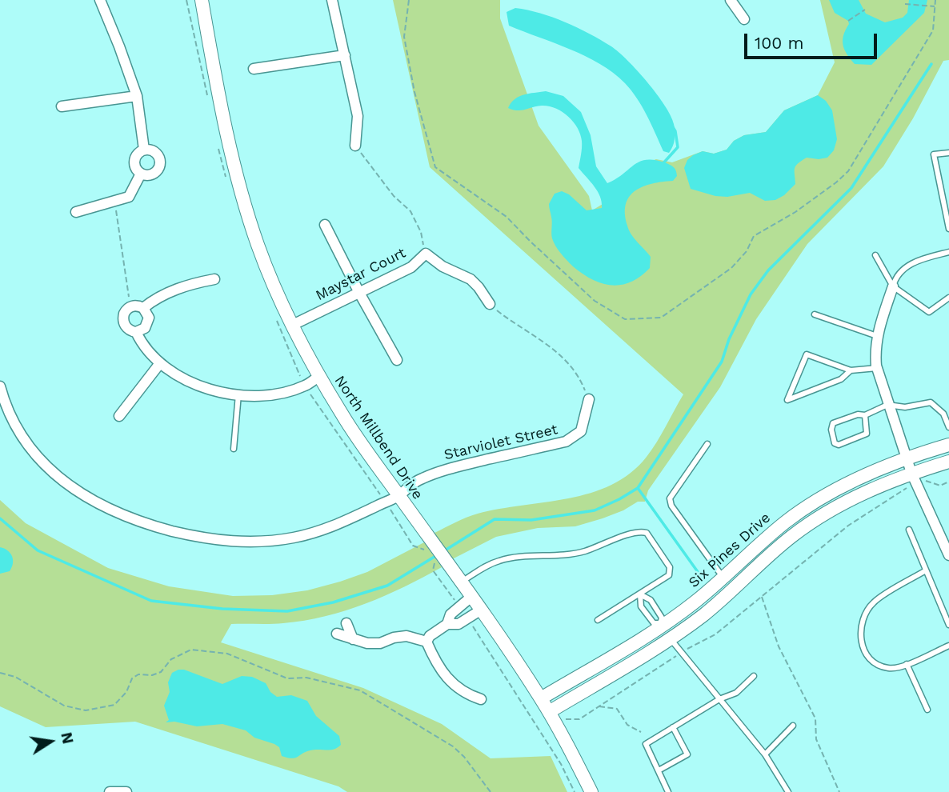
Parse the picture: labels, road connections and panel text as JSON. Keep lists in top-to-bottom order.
{
  "streets": {
    "street": [
      "Maystar Court",
      "North Millbend Drive",
      "Starviolet Street",
      "Six Pines Drive"
    ]
  },
  "crossings": [
    ["Maystar Court", "North Millbend Drive"],
    ["North Millbend Drive", "Starviolet Street"],
    ["North Millbend Drive", "Six Pines Drive"]
  ],
  "scale_bar": "100 m",
  "north": "right"
}
